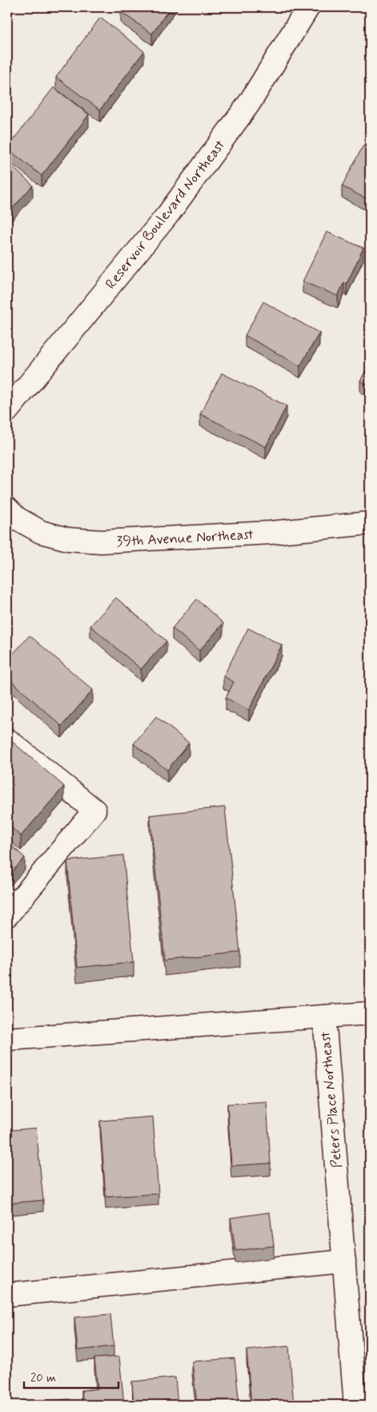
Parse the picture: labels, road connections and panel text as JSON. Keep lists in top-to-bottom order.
{
  "streets": {
    "street": ["Reservoir Boulevard Northeast", "39th Avenue Northeast", "Peters Place Northeast"]
  },
  "scale_bar": "20 m"
}
